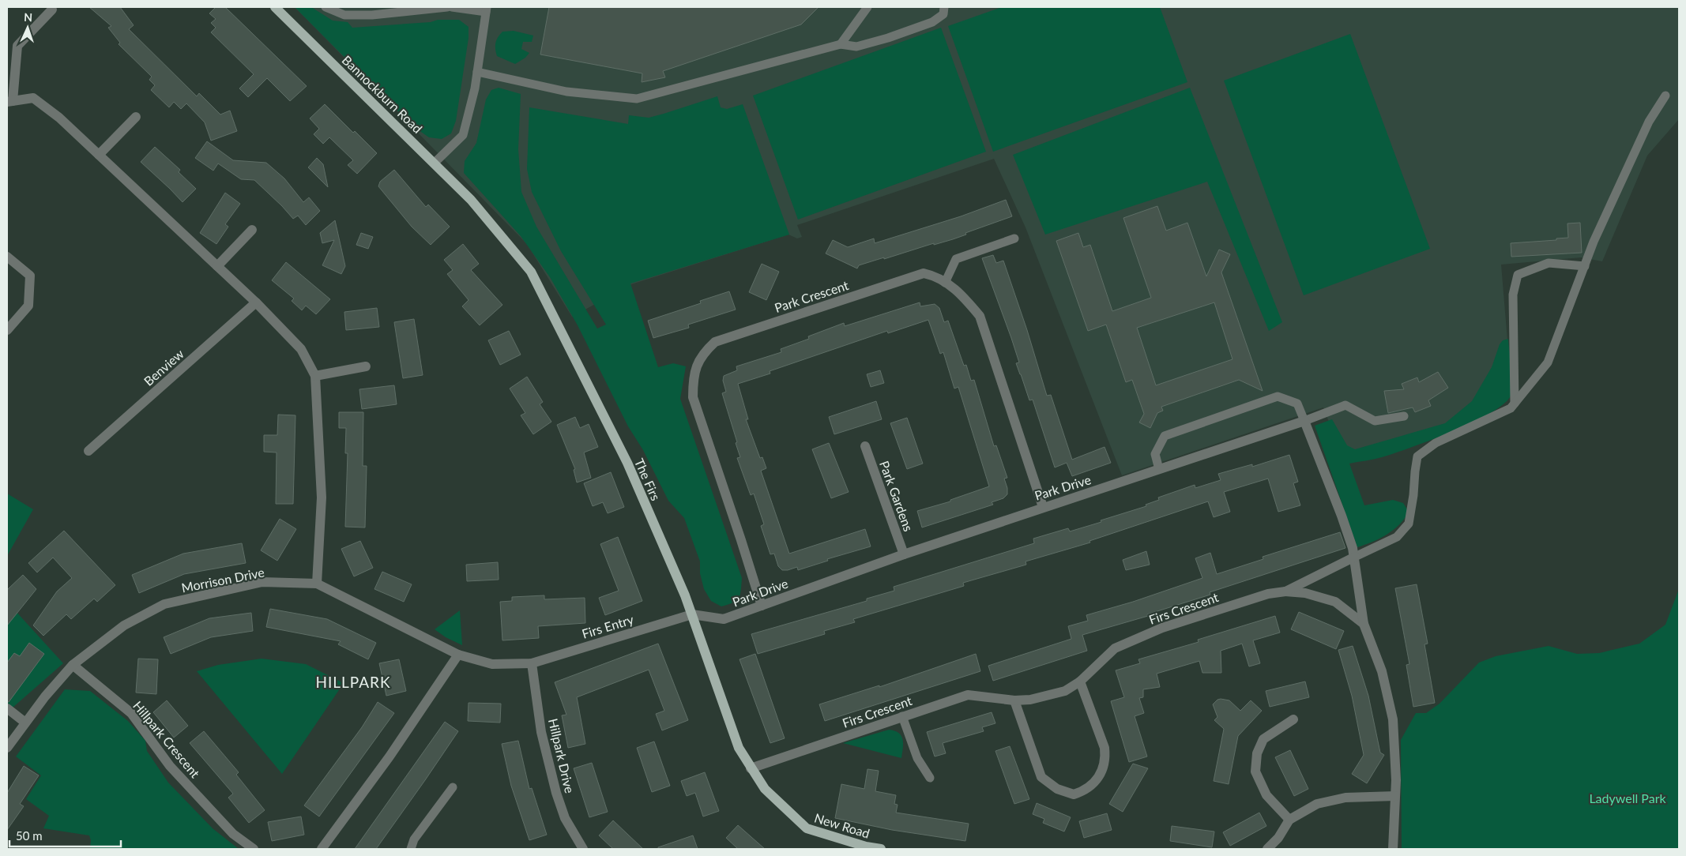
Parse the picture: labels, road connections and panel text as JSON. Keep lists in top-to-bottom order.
{
  "streets": {
    "main road": ["Bannockburn Road", "The Firs", "New Road"],
    "street": [
      "Park Crescent",
      "Benview",
      "Park Drive",
      "Park Gardens",
      "Morrison Drive",
      "Firs Crescent",
      "Firs Entry",
      "Hillpark Crescent",
      "Hillpark Drive"
    ]
  },
  "crossings": [
    ["Bannockburn Road", "The Firs"],
    ["Park Crescent", "Park Drive"],
    ["The Firs", "Park Drive"],
    ["The Firs", "Firs Crescent"],
    ["The Firs", "Firs Entry"],
    ["The Firs", "New Road"],
    ["Park Drive", "Park Gardens"],
    ["Park Drive", "Firs Entry"],
    ["Morrison Drive", "Firs Entry"],
    ["Morrison Drive", "Hillpark Crescent"],
    ["Morrison Drive", "Hillpark Drive"],
    ["Firs Entry", "Hillpark Drive"]
  ],
  "districts": ["HILLPARK"],
  "parks": ["Ladywell Park"],
  "scale_bar": "50 m",
  "north": "top"
}
